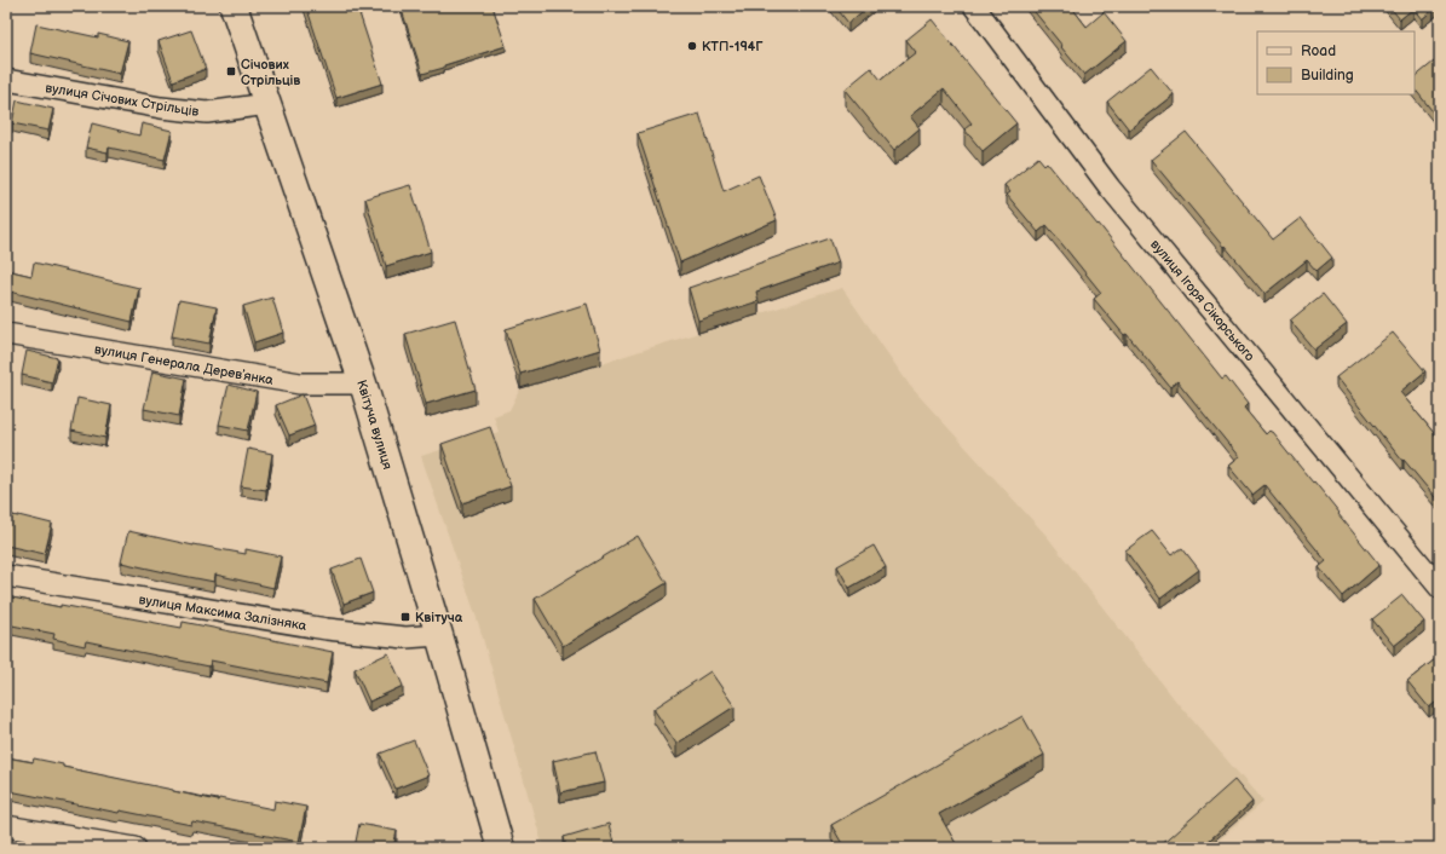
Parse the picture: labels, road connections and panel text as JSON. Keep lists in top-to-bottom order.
{
  "streets": {
    "street": [
      "вулиця Січових Стрільців",
      "вулиця Ігоря Сікорського",
      "вулиця Генерала Деревʼянка",
      "Квітуча вулиця",
      "вулиця Максима Залізняка"
    ]
  },
  "crossings": [
    ["вулиця Січових Стрільців", "Квітуча вулиця"],
    ["вулиця Генерала Деревʼянка", "Квітуча вулиця"],
    ["Квітуча вулиця", "вулиця Максима Залізняка"]
  ],
  "places": {
    "other": ["КТП-194Г"],
    "transit": ["Січових Стрільців", "Квітуча"]
  },
  "legend": ["Road", "Building"]
}
